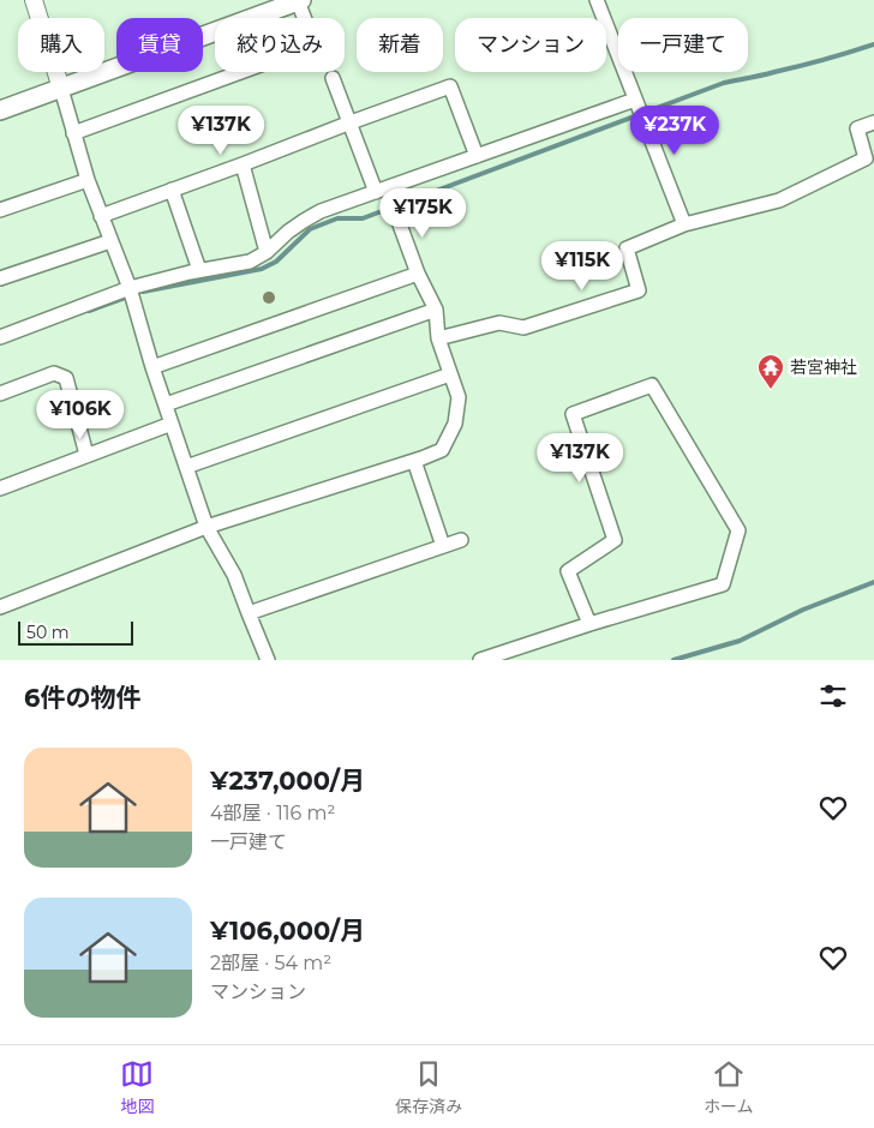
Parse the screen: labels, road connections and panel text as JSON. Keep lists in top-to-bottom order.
{
  "places": {
    "temple": ["若宮神社"]
  },
  "scale_bar": "50 m",
  "page": {
    "chip": [
      "購入",
      "賃貸",
      "絞り込み",
      "新着",
      "マンション",
      "一戸建て"
    ],
    "price": [
      "¥137K",
      "¥237K",
      "¥175K",
      "¥115K",
      "¥106K",
      "¥137K"
    ],
    "scale": "50 m",
    "heading": "6件の物件",
    "list": [
      {
        "name": "¥237,000/月",
        "note": "4部屋 · 116 m² · 一戸建て"
      },
      {
        "name": "¥106,000/月",
        "note": "2部屋 · 54 m² · マンション"
      }
    ],
    "tabs": ["地図", "保存済み", "ホーム"]
  }
}
